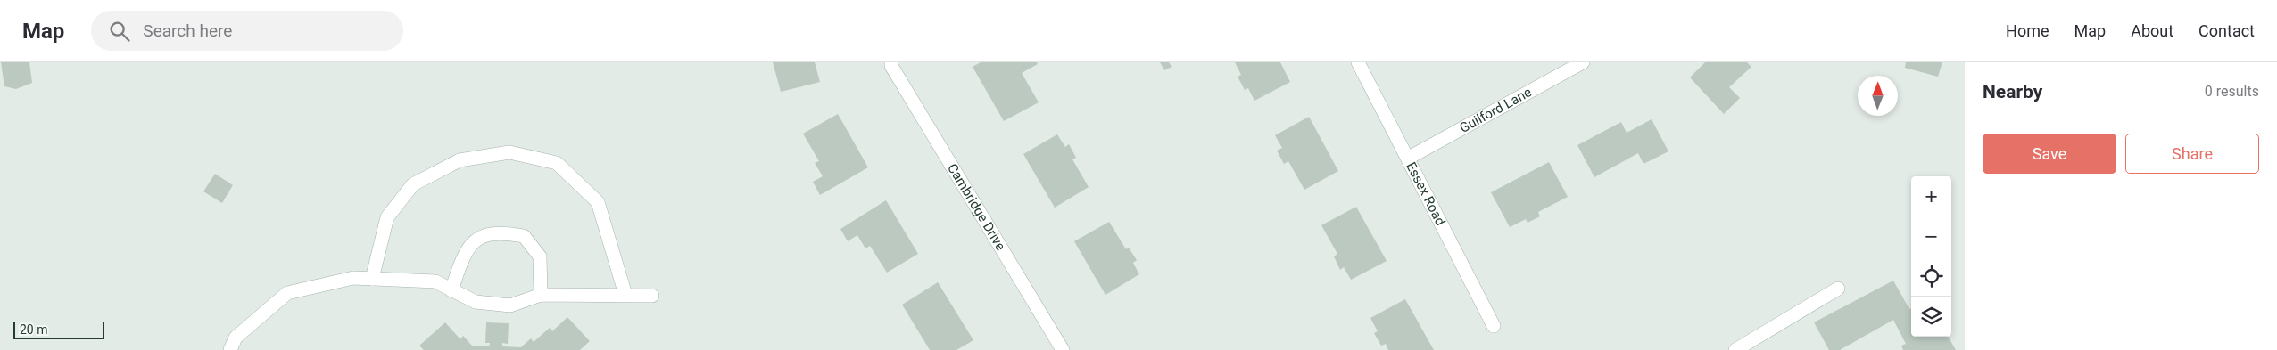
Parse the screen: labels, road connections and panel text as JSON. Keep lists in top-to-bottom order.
{
  "streets": {
    "street": ["Guilford Lane", "Essex Road", "Cambridge Drive"]
  },
  "crossings": [
    ["Guilford Lane", "Essex Road"]
  ],
  "scale_bar": "20 m",
  "north": "top",
  "page": {
    "header": "Map",
    "search": "Search here",
    "nav": [
      "Home",
      "Map",
      "About",
      "Contact"
    ],
    "heading": ["Nearby", "0 results"],
    "buttons": ["Save", "Share"],
    "map_buttons": ["+", "−"],
    "scale": "20 m"
  }
}
